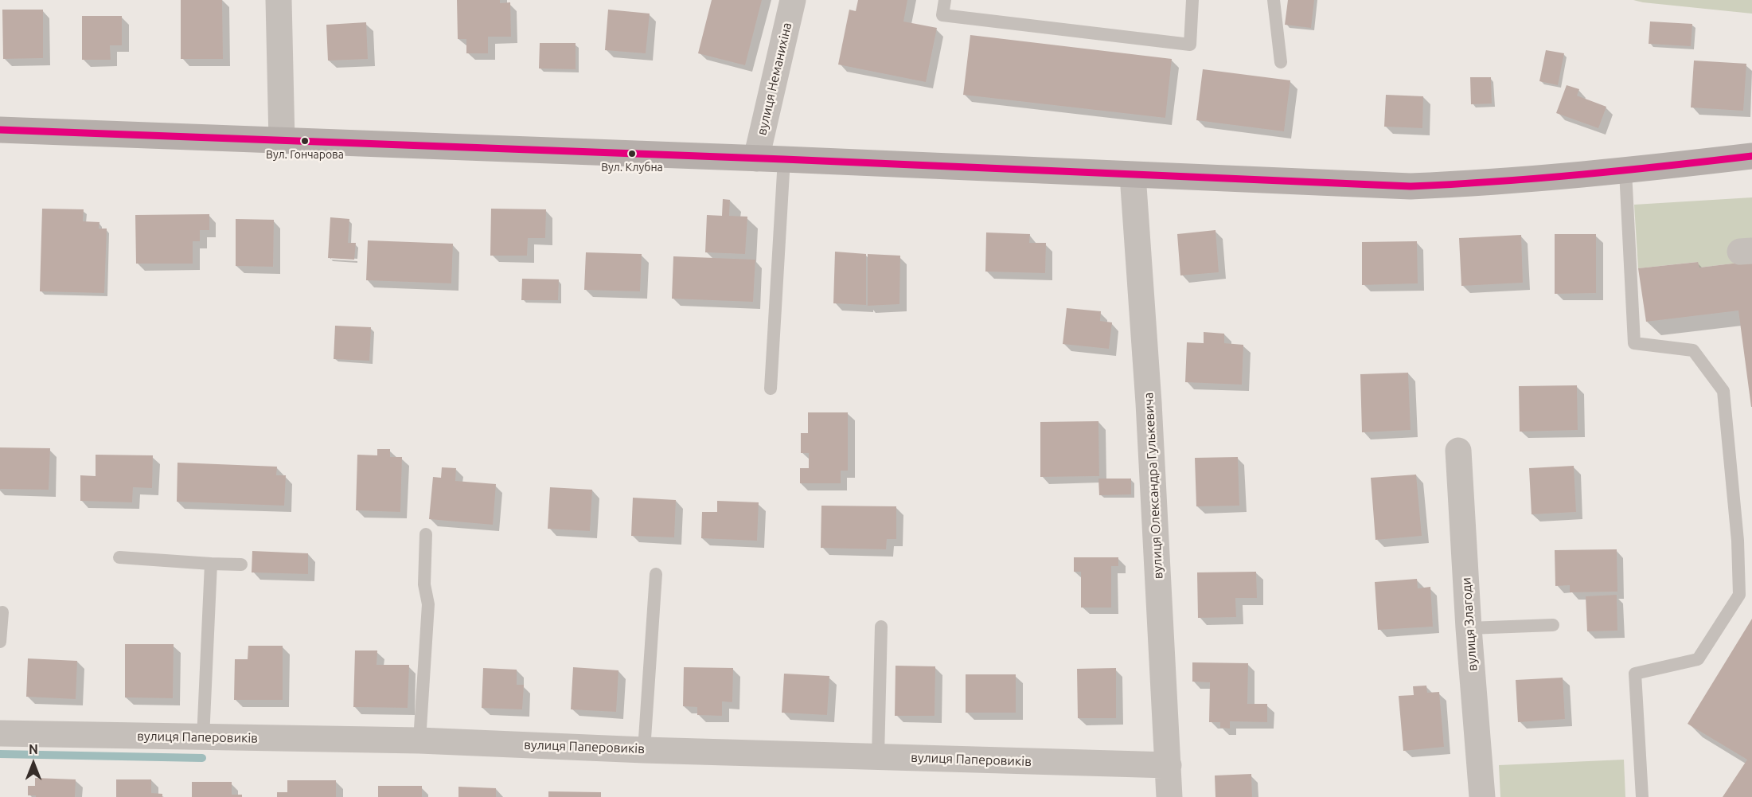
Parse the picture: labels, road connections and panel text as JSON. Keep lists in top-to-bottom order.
{
  "streets": {
    "street": [
      "вулиця Неманихіна",
      "вулиця Олександра Гулькевича",
      "вулиця Злагоди",
      "вулиця Паперовиків"
    ]
  },
  "crossings": [
    ["вулиця Олександра Гулькевича", "вулиця Паперовиків"]
  ],
  "places": ["Вул. Гончарова", "Вул. Клубна"],
  "north": "top"
}
